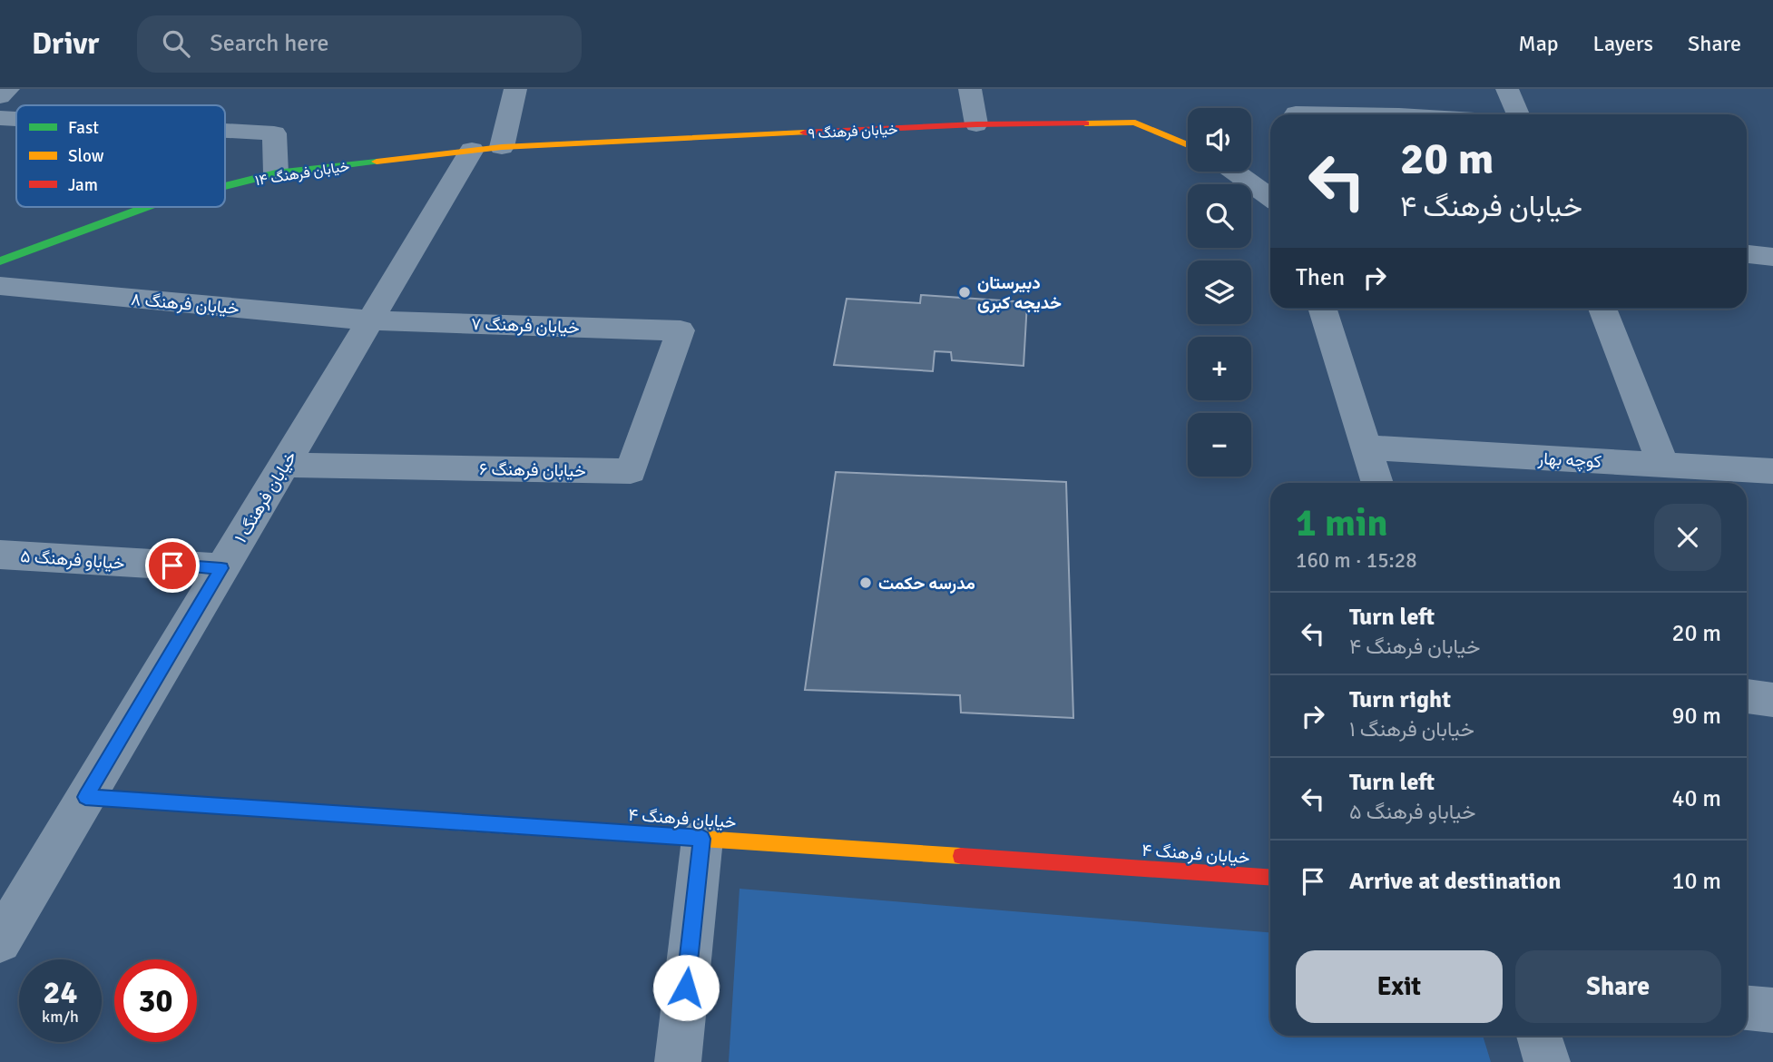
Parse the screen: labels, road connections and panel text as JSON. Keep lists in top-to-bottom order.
{
  "streets": {
    "street": [
      "خیابان فرهنگ ۹",
      "خیابان فرهنگ ۱۴",
      "خیابان فرهنگ ۸",
      "خیابان فرهنگ ۷",
      "کوچه بهار",
      "خیابان فرهنگ ۶",
      "خیابان فرهنگ ۱",
      "خیاباو فرهنگ ۵",
      "خیابان فرهنگ ۴"
    ]
  },
  "crossings": [
    ["خیابان فرهنگ ۹", "خیابان فرهنگ ۱۴"],
    ["خیابان فرهنگ ۱۴", "خیابان فرهنگ ۱"],
    ["خیابان فرهنگ ۸", "خیابان فرهنگ ۷"],
    ["خیابان فرهنگ ۸", "خیابان فرهنگ ۱"],
    ["خیابان فرهنگ ۷", "خیابان فرهنگ ۶"],
    ["خیابان فرهنگ ۷", "خیابان فرهنگ ۱"],
    ["خیابان فرهنگ ۶", "خیابان فرهنگ ۱"],
    ["خیابان فرهنگ ۱", "خیاباو فرهنگ ۵"],
    ["خیابان فرهنگ ۱", "خیابان فرهنگ ۴"]
  ],
  "places": ["دبیرستان خدیجه کبری", "مدرسه حکمت"],
  "legend": ["Fast", "Slow", "Jam"],
  "page": {
    "header": "Drivr",
    "search": "Search here",
    "nav": ["Map", "Layers", "Share"],
    "map_buttons": ["+", "−"],
    "turn": ["20 m", "خیابان فرهنگ ۴"],
    "then": "Then",
    "heading": ["1 min", "160 m · 15:28"],
    "list": [
      {
        "name": "Turn left",
        "note": "خیابان فرهنگ ۴",
        "value": "20 m"
      },
      {
        "name": "Turn right",
        "note": "خیابان فرهنگ ۱",
        "value": "90 m"
      },
      {
        "name": "Turn left",
        "note": "خیاباو فرهنگ ۵",
        "value": "40 m"
      },
      {
        "name": "Arrive at destination",
        "value": "10 m"
      }
    ],
    "buttons": ["Exit", "Share"],
    "speed": "24 km/h",
    "limit": "30"
  }
}
